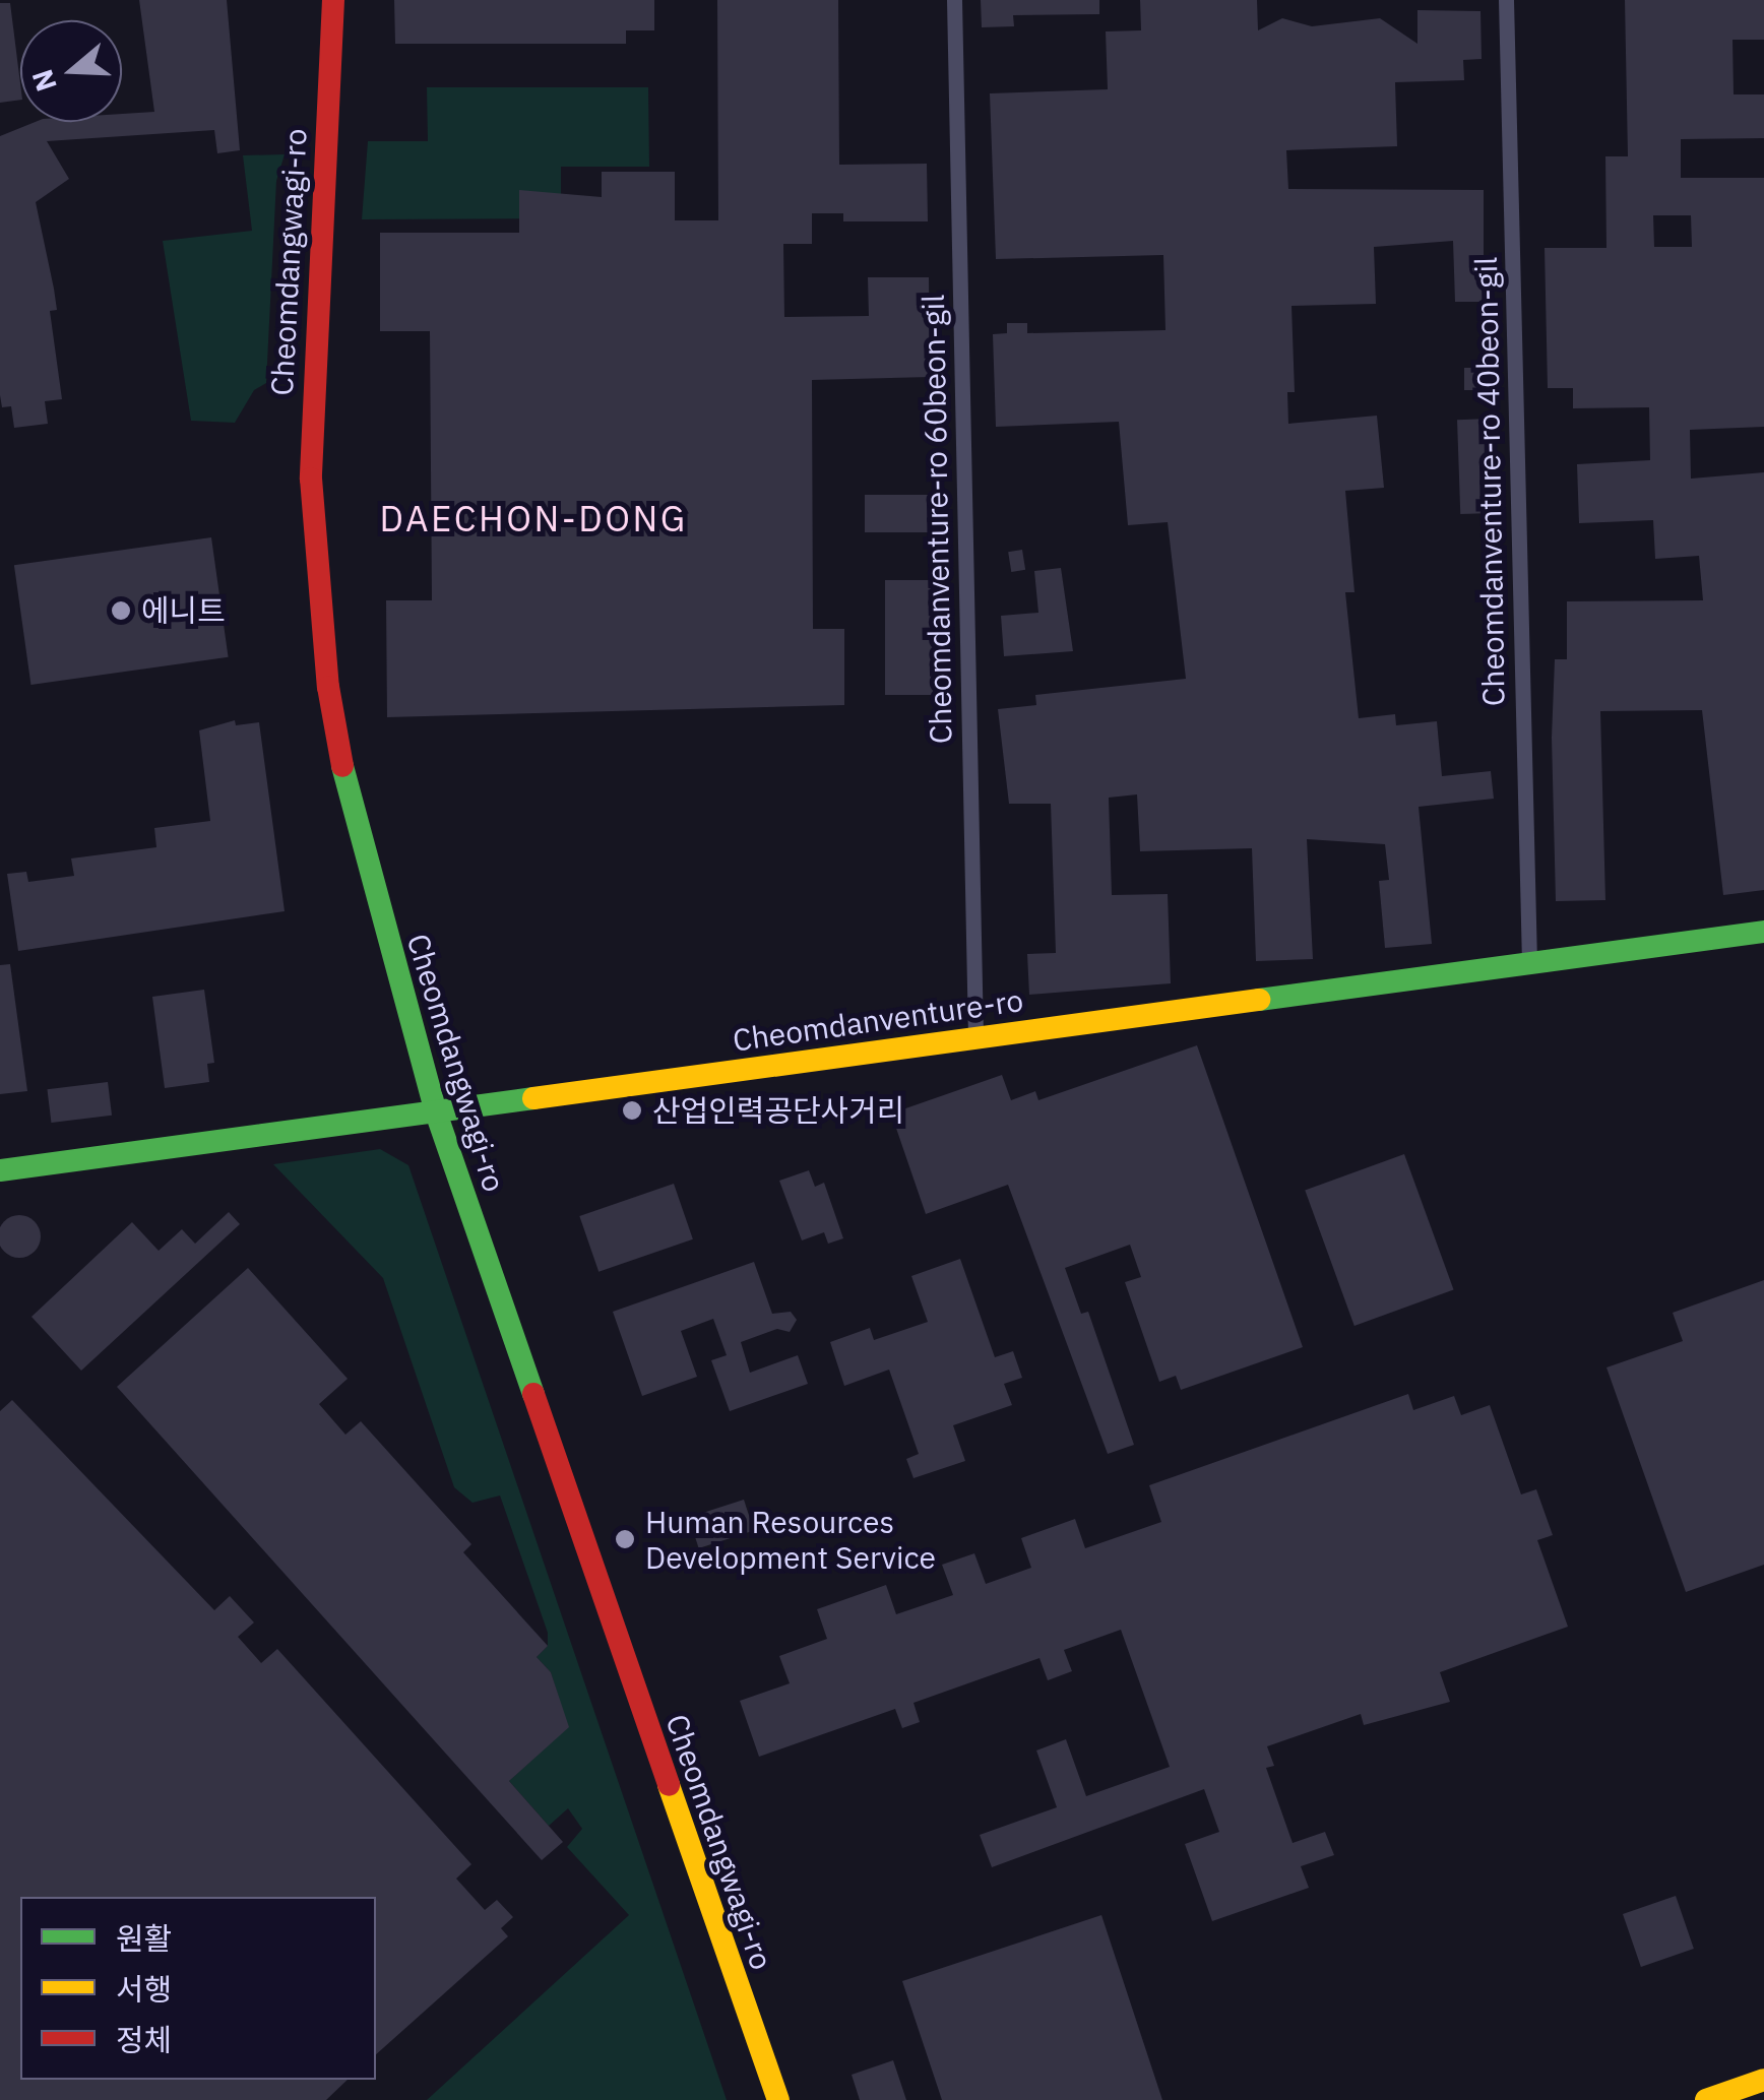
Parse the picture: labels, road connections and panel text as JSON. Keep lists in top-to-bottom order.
{
  "streets": {
    "main road": ["Cheomdangwagi-ro", "Cheomdanventure-ro"],
    "street": ["Cheomdanventure-ro 40beon-gil", "Cheomdanventure-ro 60beon-gil"]
  },
  "crossings": [
    ["Cheomdangwagi-ro", "Cheomdanventure-ro"],
    ["Cheomdanventure-ro 40beon-gil", "Cheomdanventure-ro"],
    ["Cheomdanventure-ro 60beon-gil", "Cheomdanventure-ro"]
  ],
  "districts": ["DAECHON-DONG"],
  "places": ["에니트", "산업인력공단사거리", "Human Resources Development Service"],
  "legend": ["원활", "서행", "정체"],
  "north": "left"
}
